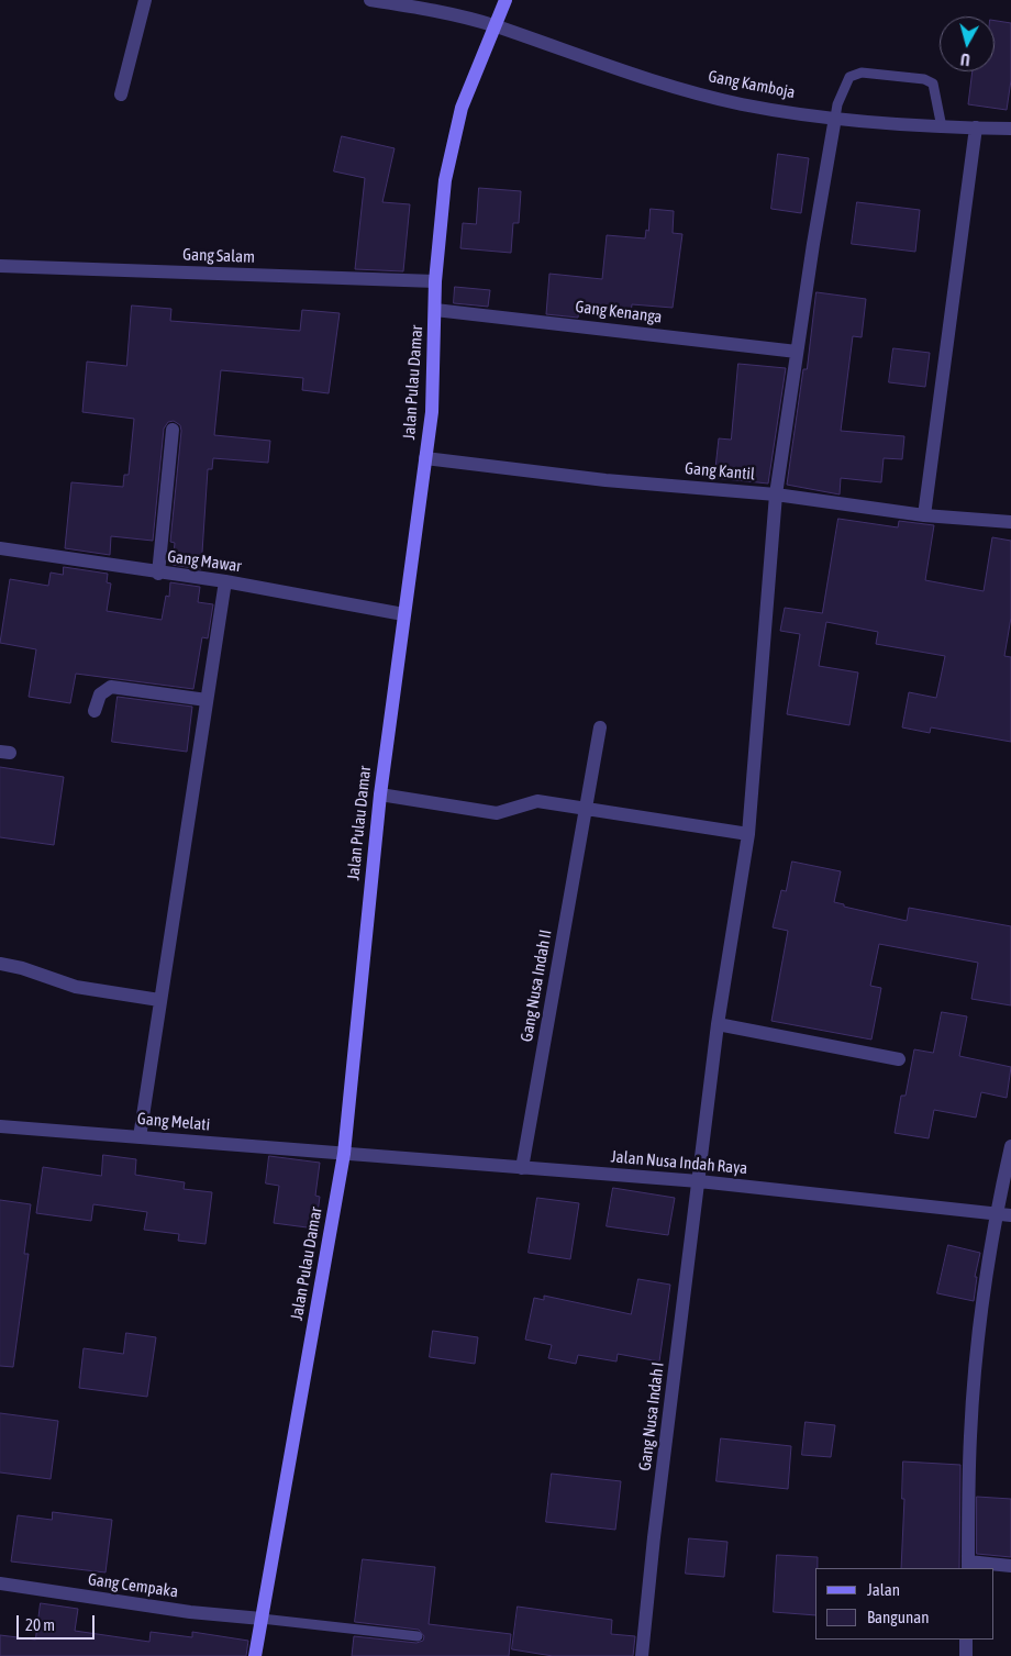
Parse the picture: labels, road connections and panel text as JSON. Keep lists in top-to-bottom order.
{
  "streets": {
    "street": [
      "Gang Kamboja",
      "Gang Salam",
      "Gang Kenanga",
      "Jalan Pulau Damar",
      "Gang Kantil",
      "Gang Mawar",
      "Gang Nusa Indah II",
      "Gang Melati",
      "Jalan Nusa Indah Raya",
      "Gang Nusa Indah I",
      "Gang Cempaka"
    ]
  },
  "crossings": [
    ["Gang Kamboja", "Jalan Pulau Damar"],
    ["Gang Kamboja", "Gang Nusa Indah I"],
    ["Gang Salam", "Jalan Pulau Damar"],
    ["Gang Kenanga", "Jalan Pulau Damar"],
    ["Gang Kenanga", "Gang Nusa Indah I"],
    ["Jalan Pulau Damar", "Gang Kantil"],
    ["Jalan Pulau Damar", "Gang Mawar"],
    ["Jalan Pulau Damar", "Gang Melati"],
    ["Jalan Pulau Damar", "Jalan Nusa Indah Raya"],
    ["Jalan Pulau Damar", "Gang Cempaka"],
    ["Gang Kantil", "Gang Nusa Indah I"],
    ["Gang Nusa Indah II", "Jalan Nusa Indah Raya"],
    ["Gang Melati", "Jalan Nusa Indah Raya"],
    ["Jalan Nusa Indah Raya", "Gang Nusa Indah I"]
  ],
  "legend": ["Jalan", "Bangunan"],
  "scale_bar": "20 m",
  "north": "bottom"
}
